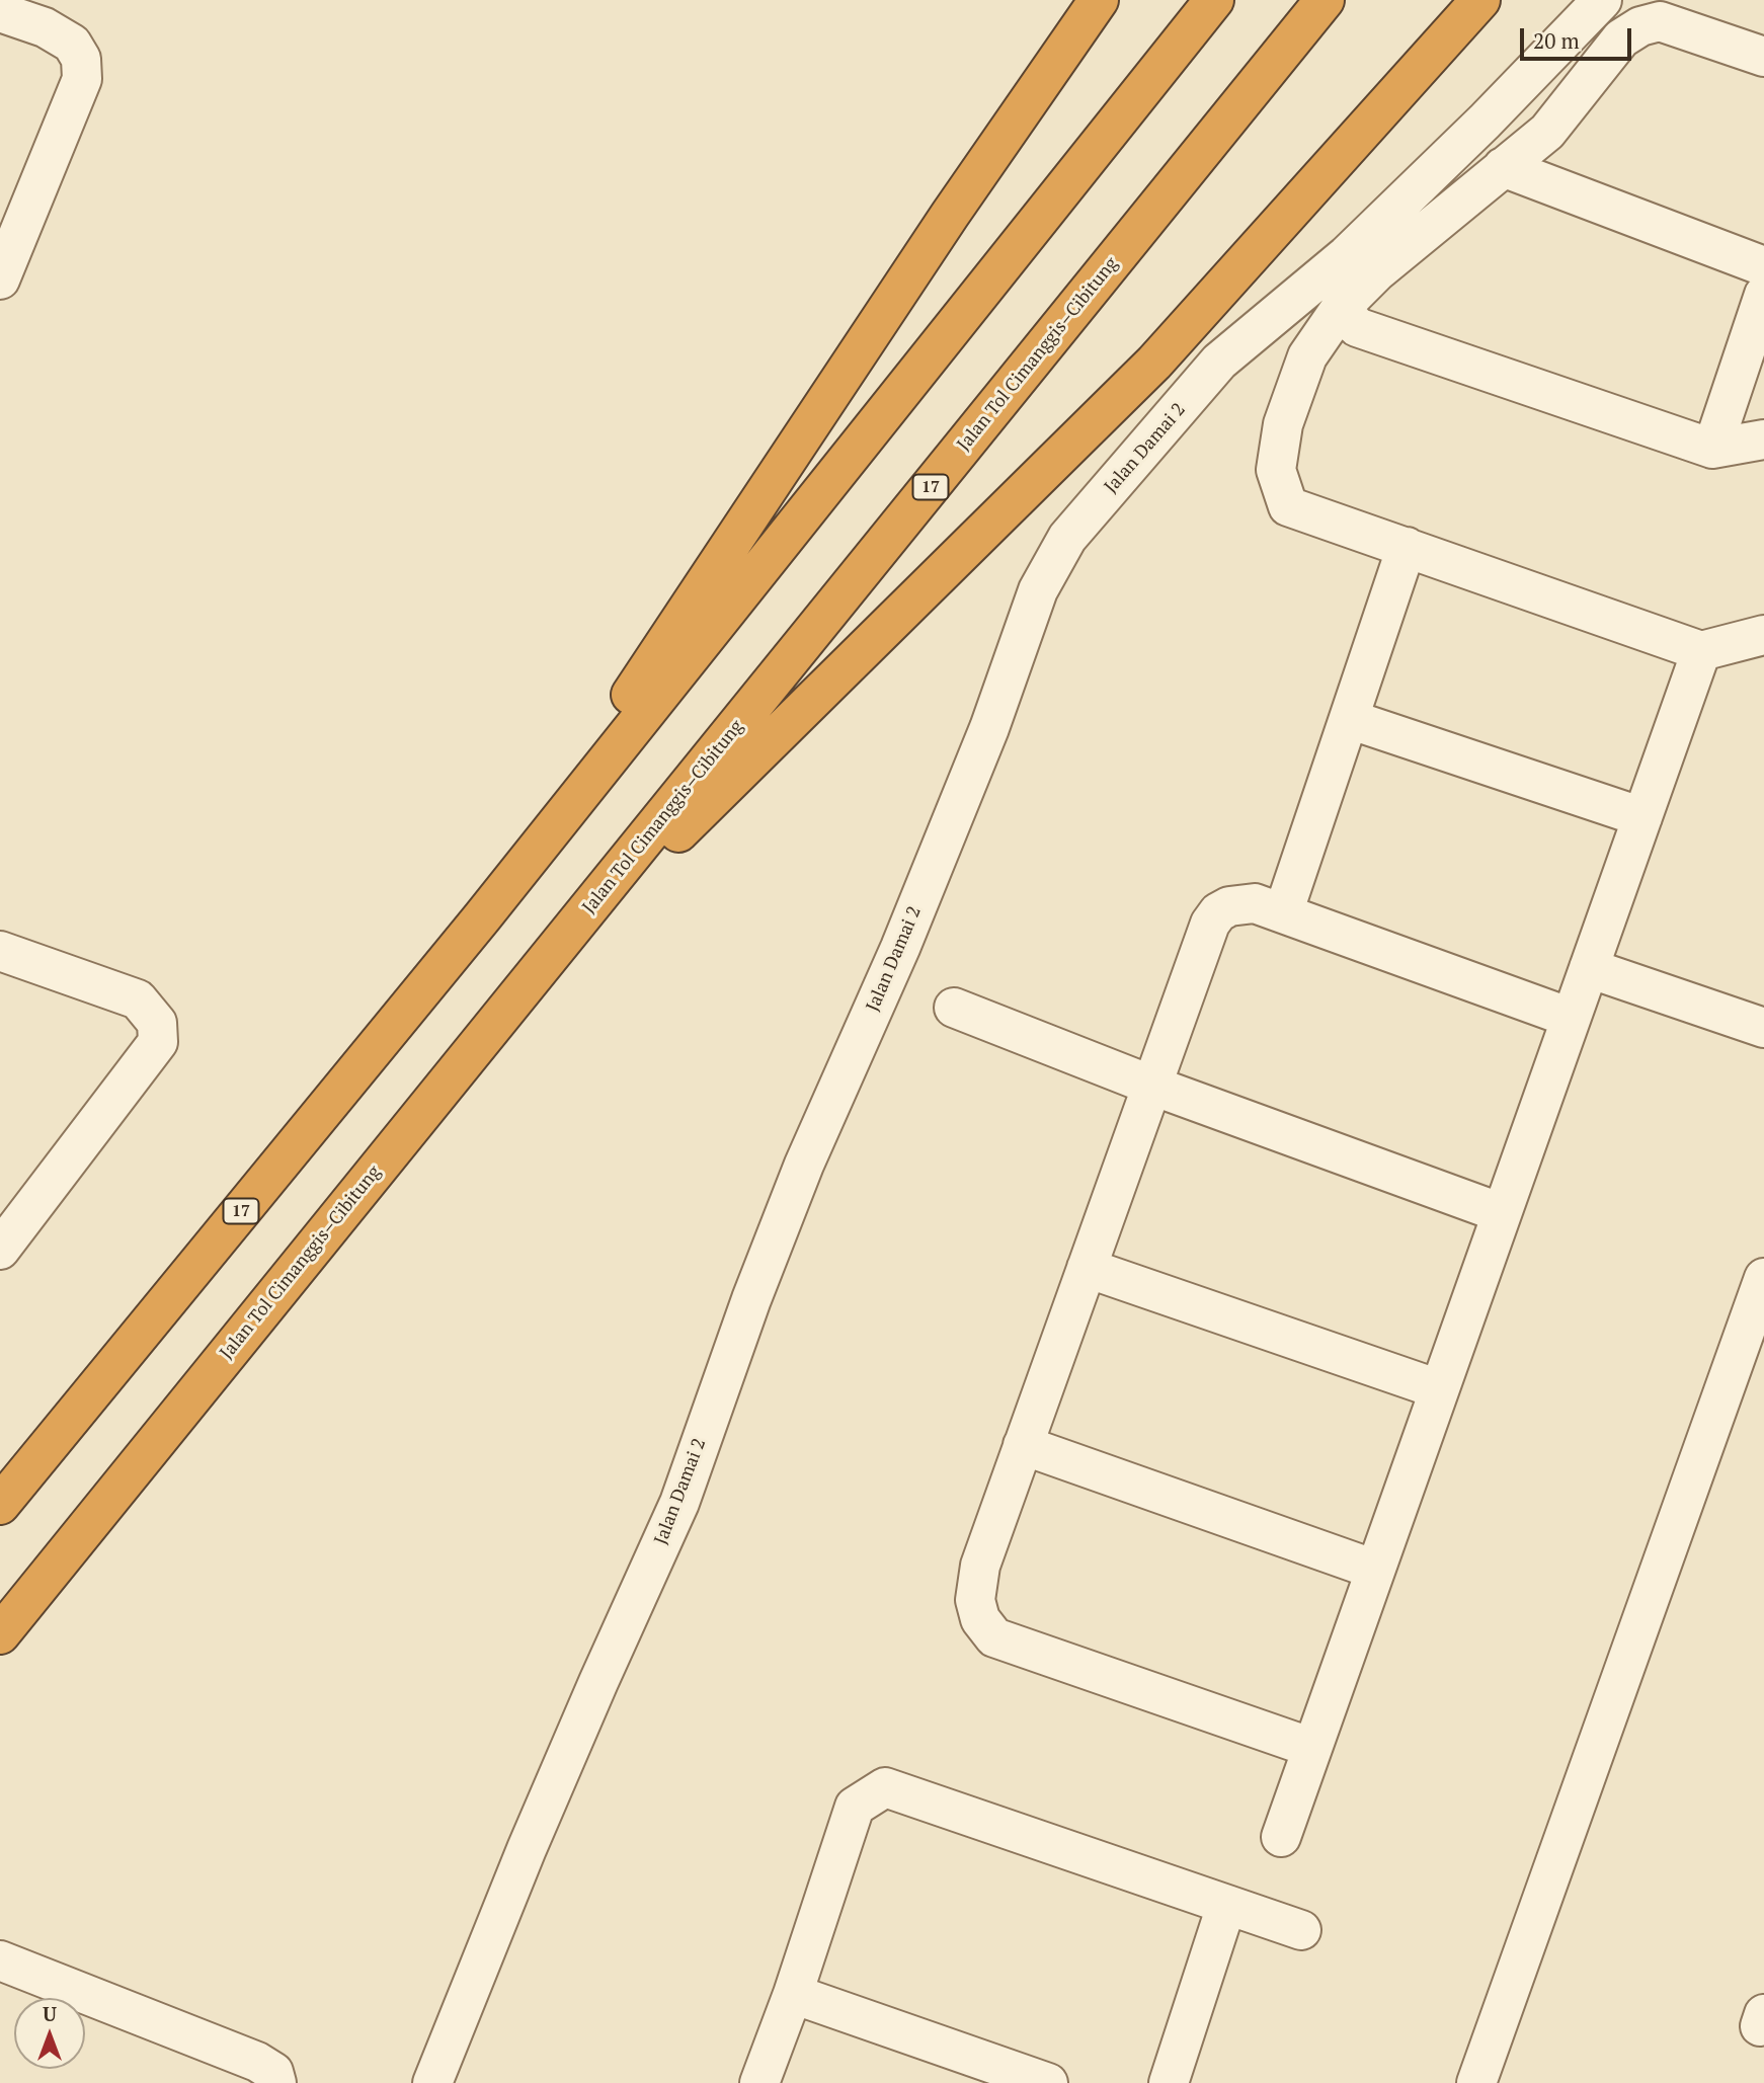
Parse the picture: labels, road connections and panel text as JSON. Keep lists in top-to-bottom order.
{
  "streets": {
    "highway": ["Jalan Tol Cimanggis–Cibitung", "17"],
    "street": ["Jalan Damai 2"]
  },
  "scale_bar": "20 m",
  "north": "top"
}
